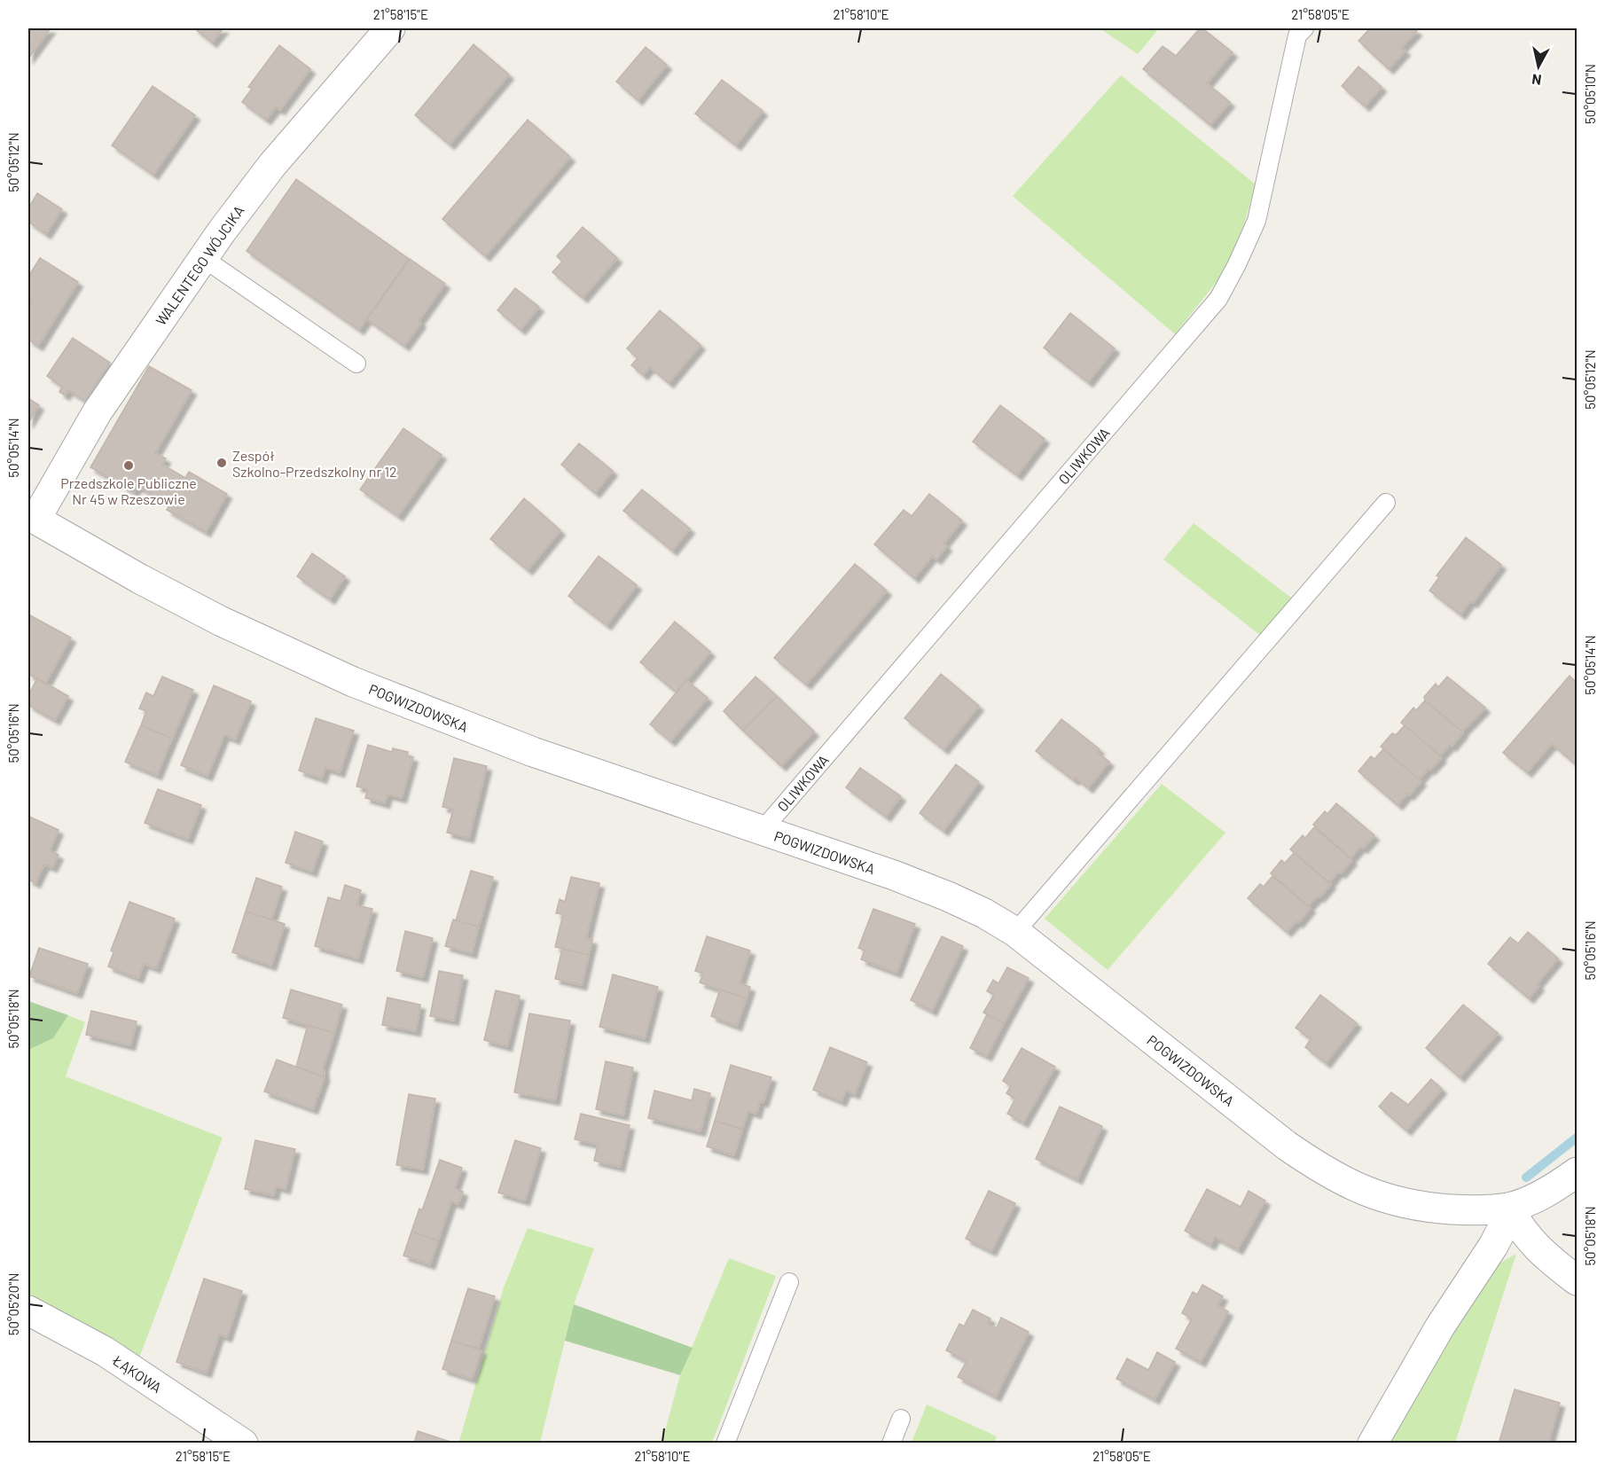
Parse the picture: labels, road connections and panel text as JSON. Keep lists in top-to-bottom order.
{
  "streets": {
    "street": ["WALENTEGO WÓJCIKA", "POGWIZDOWSKA", "ŁĄKOWA"],
    "lane": ["OLIWKOWA"]
  },
  "crossings": [
    ["WALENTEGO WÓJCIKA", "POGWIZDOWSKA"],
    ["OLIWKOWA", "POGWIZDOWSKA"]
  ],
  "places": ["Zespół Szkolno-Przedszkolny nr 12", "Przedszkole Publiczne Nr 45 w Rzeszowie"],
  "north": "bottom",
  "coordinates": [
    "21°58'15\"E",
    "21°58'10\"E",
    "21°58'05\"E",
    "50°05'10\"N",
    "50°05'12\"N",
    "50°05'14\"N",
    "50°05'16\"N",
    "50°05'18\"N",
    "50°05'20\"N"
  ]
}
